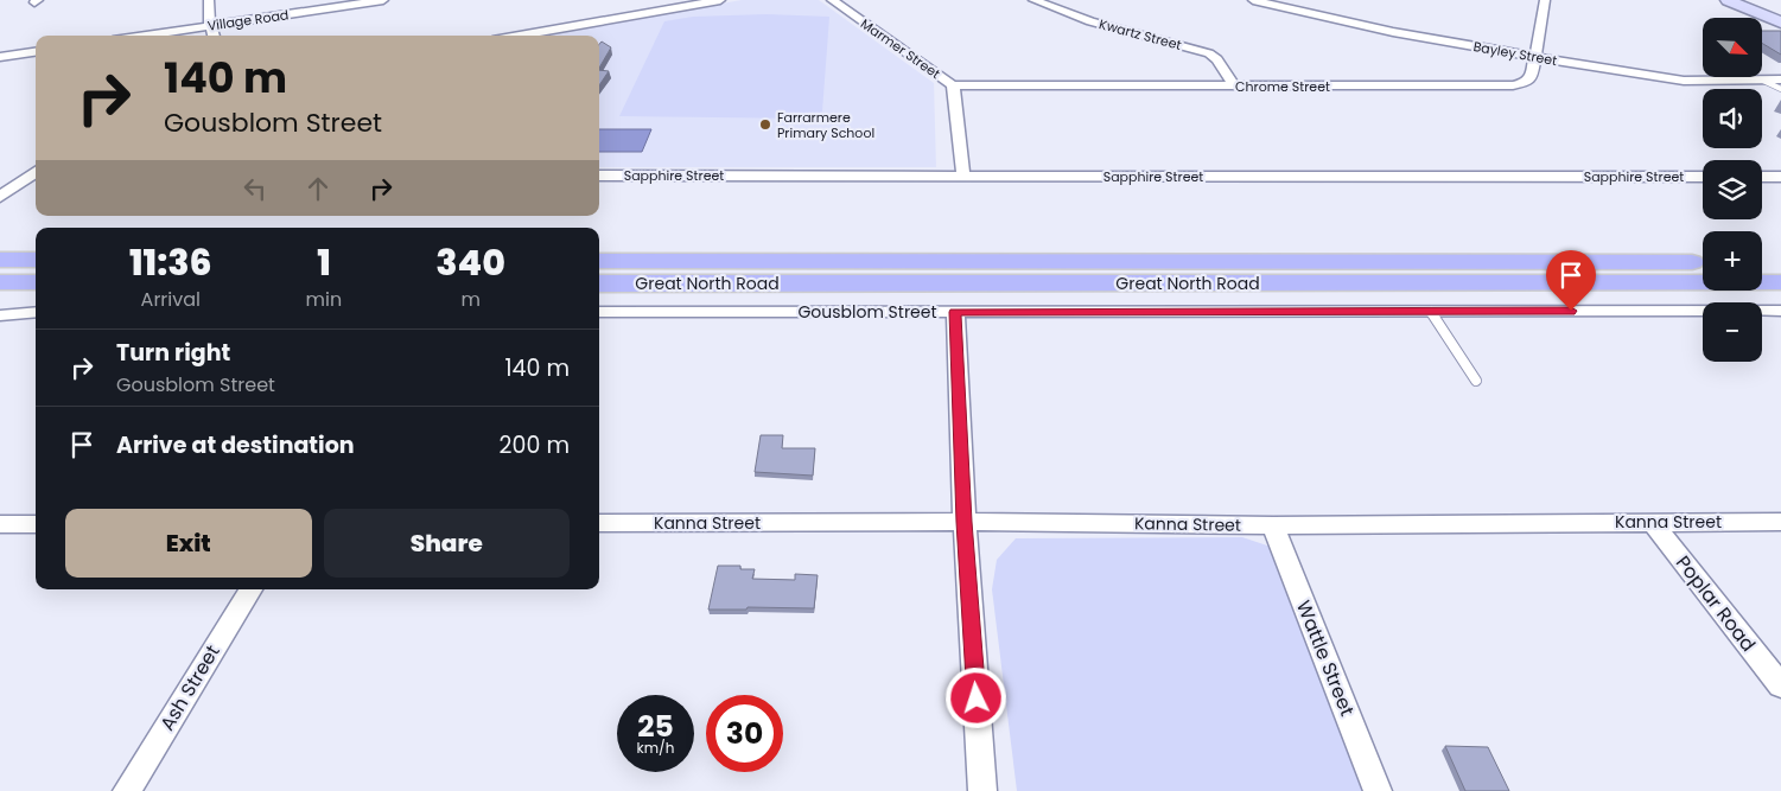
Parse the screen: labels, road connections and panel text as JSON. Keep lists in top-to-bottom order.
{
  "streets": {
    "main road": ["Great North Road"],
    "street": [
      "Village Road",
      "Kwartz Street",
      "Marmer Street",
      "Bayley Street",
      "Chrome Street",
      "Sapphire Street",
      "Gousblom Street",
      "Kanna Street",
      "Poplar Road",
      "Wattle Street",
      "Ash Street"
    ]
  },
  "crossings": [
    ["Kwartz Street", "Chrome Street"],
    ["Marmer Street", "Chrome Street"],
    ["Marmer Street", "Sapphire Street"],
    ["Bayley Street", "Chrome Street"],
    ["Kanna Street", "Poplar Road"],
    ["Kanna Street", "Wattle Street"]
  ],
  "places": ["Farrarmere Primary School"],
  "north": "bottom right",
  "page": {
    "map_buttons": ["+", "−"],
    "turn": ["140 m", "Gousblom Street"],
    "eta": [
      "11:36",
      "Arrival",
      "1",
      "min",
      "340",
      "m"
    ],
    "list": [
      {
        "name": "Turn right",
        "note": "Gousblom Street",
        "value": "140 m"
      },
      {
        "name": "Arrive at destination",
        "value": "200 m"
      }
    ],
    "buttons": ["Exit", "Share"],
    "speed": "25 km/h",
    "limit": "30"
  }
}
